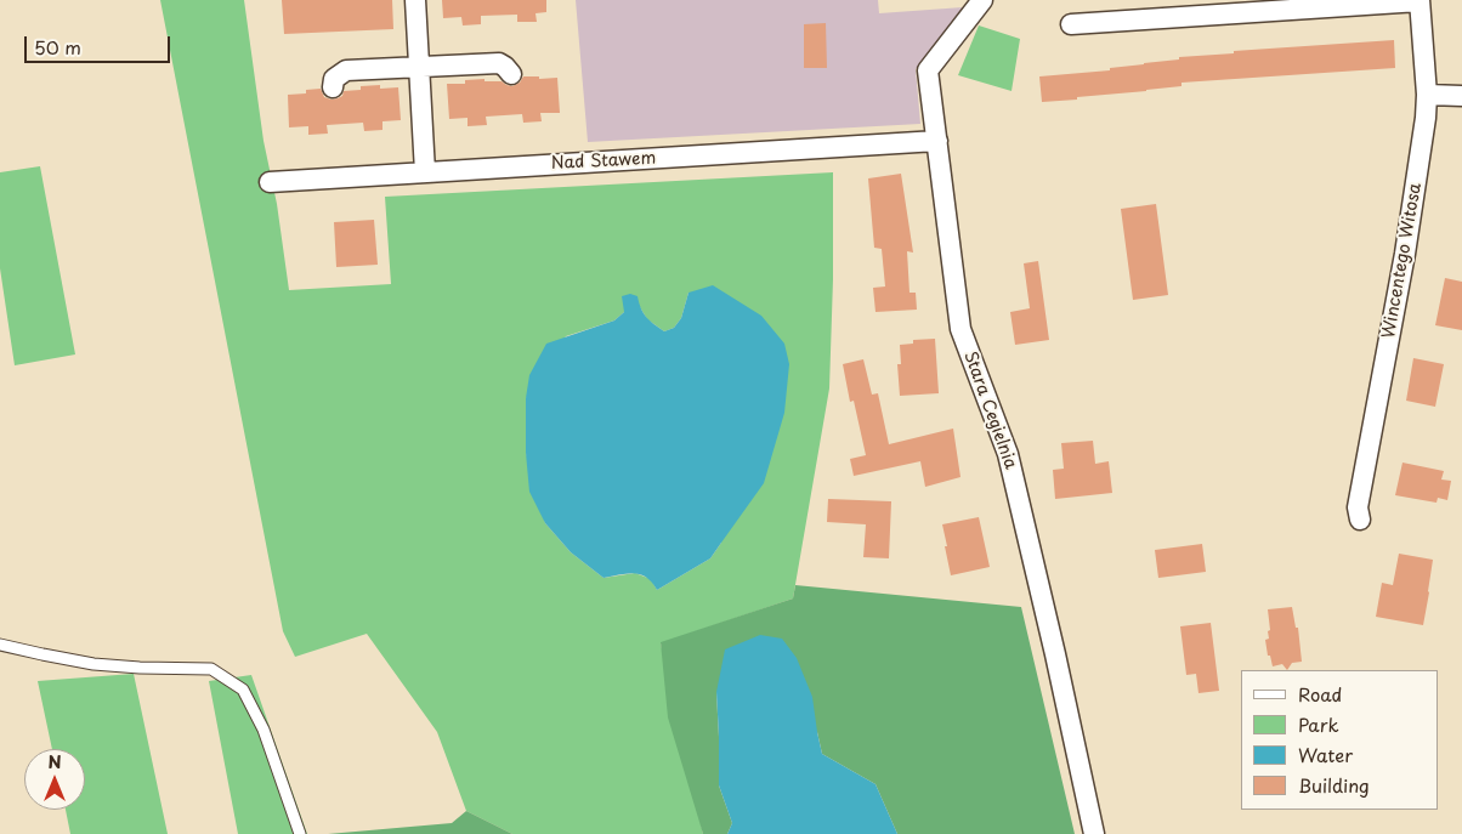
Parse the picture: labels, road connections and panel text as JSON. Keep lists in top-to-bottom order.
{
  "streets": {
    "street": ["Nad Stawem", "Wincentego Witosa", "Stara Cegielnia"]
  },
  "crossings": [
    ["Nad Stawem", "Stara Cegielnia"]
  ],
  "legend": [
    "Road",
    "Park",
    "Water",
    "Building"
  ],
  "scale_bar": "50 m",
  "north": "top"
}
